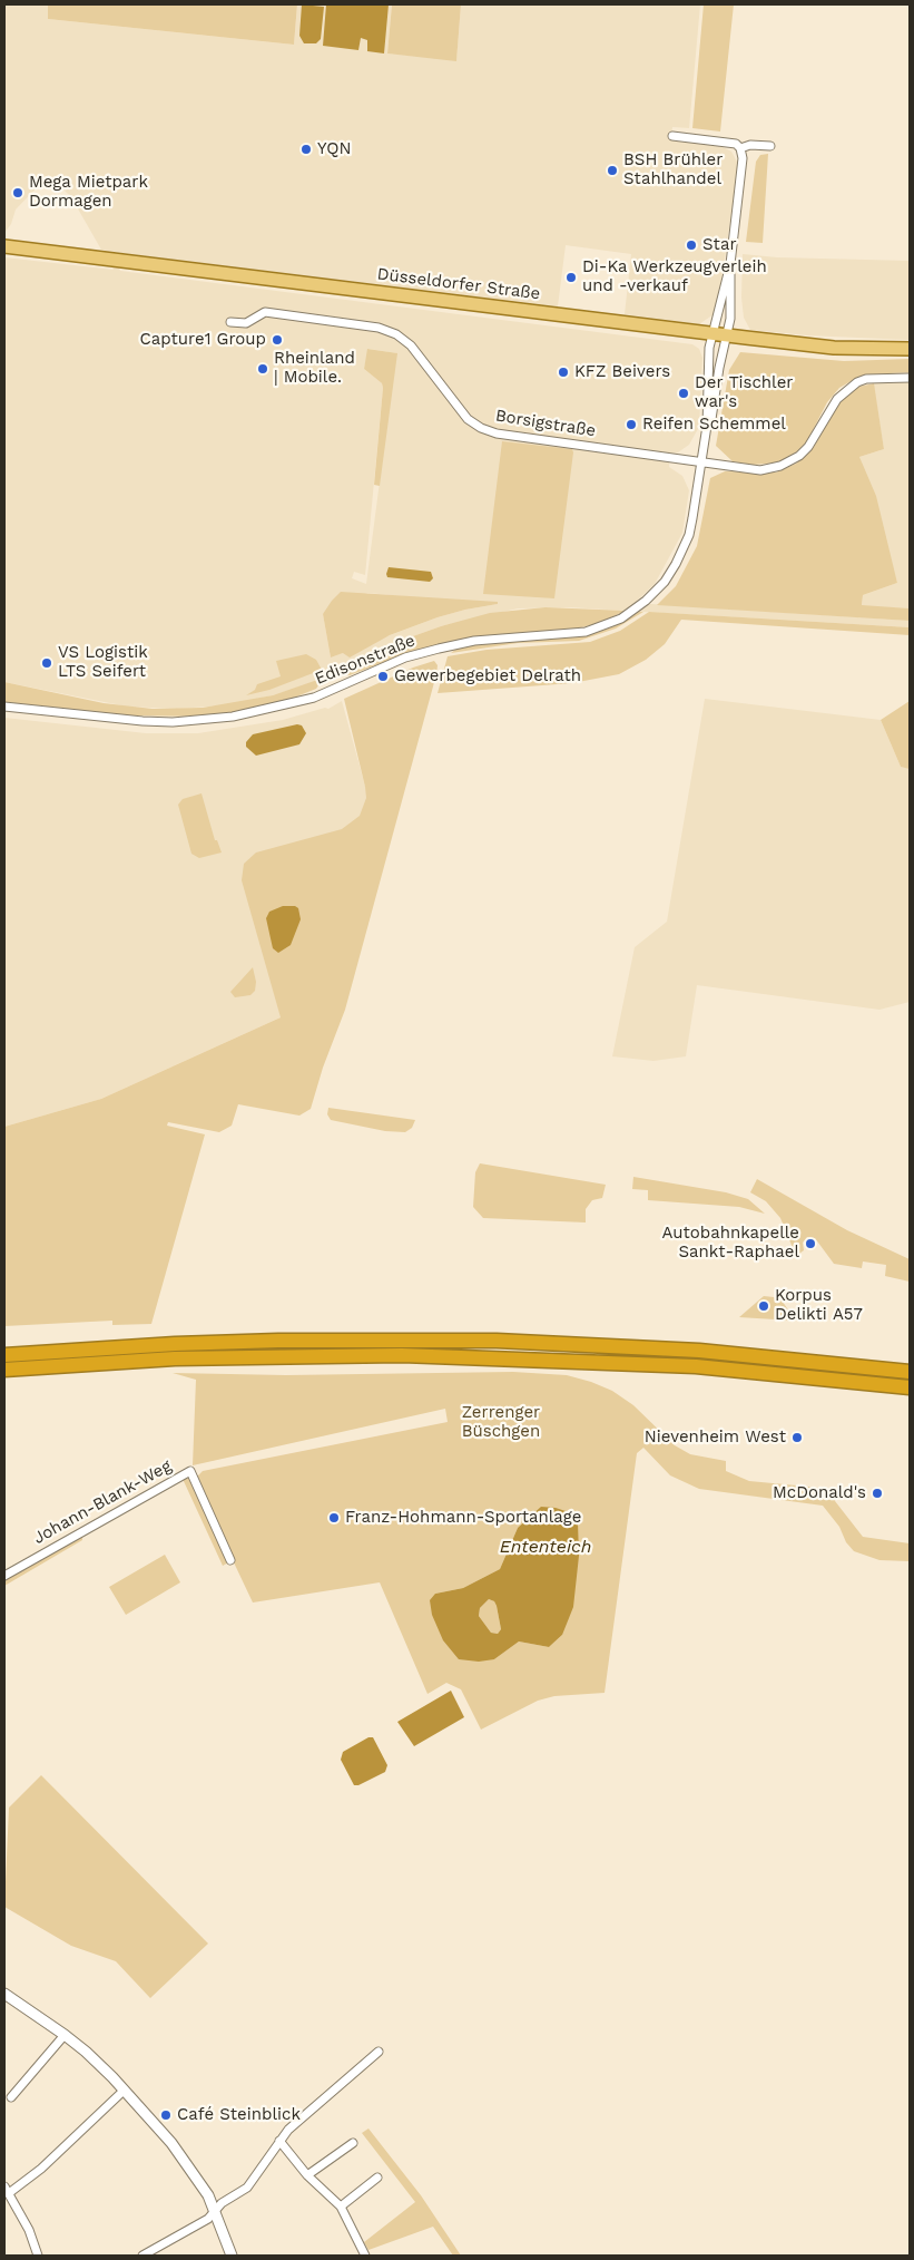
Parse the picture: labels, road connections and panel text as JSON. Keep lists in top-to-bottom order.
{
  "streets": {
    "main road": ["Düsseldorfer Straße"],
    "street": ["Borsigstraße", "Edisonstraße", "Johann-Blank-Weg"]
  },
  "crossings": [
    ["Düsseldorfer Straße", "Edisonstraße"],
    ["Borsigstraße", "Edisonstraße"]
  ],
  "water": ["Ententeich"],
  "parks": ["Zerrenger Büschgen"],
  "places": [
    "YQN",
    "BSH Brühler Stahlhandel",
    "Mega Mietpark Dormagen",
    "Star",
    "Di-Ka Werkzeugverleih und -verkauf",
    "Capture1 Group",
    "Rheinland | Mobile.",
    "KFZ Beivers",
    "Der Tischler war's",
    "Reifen Schemmel",
    "VS Logistik LTS Seifert",
    "Gewerbegebiet Delrath",
    "Autobahnkapelle Sankt-Raphael",
    "Korpus Delikti A57",
    "Nievenheim West",
    "McDonald's",
    "Franz-Hohmann-Sportanlage",
    "Café Steinblick"
  ]
}
